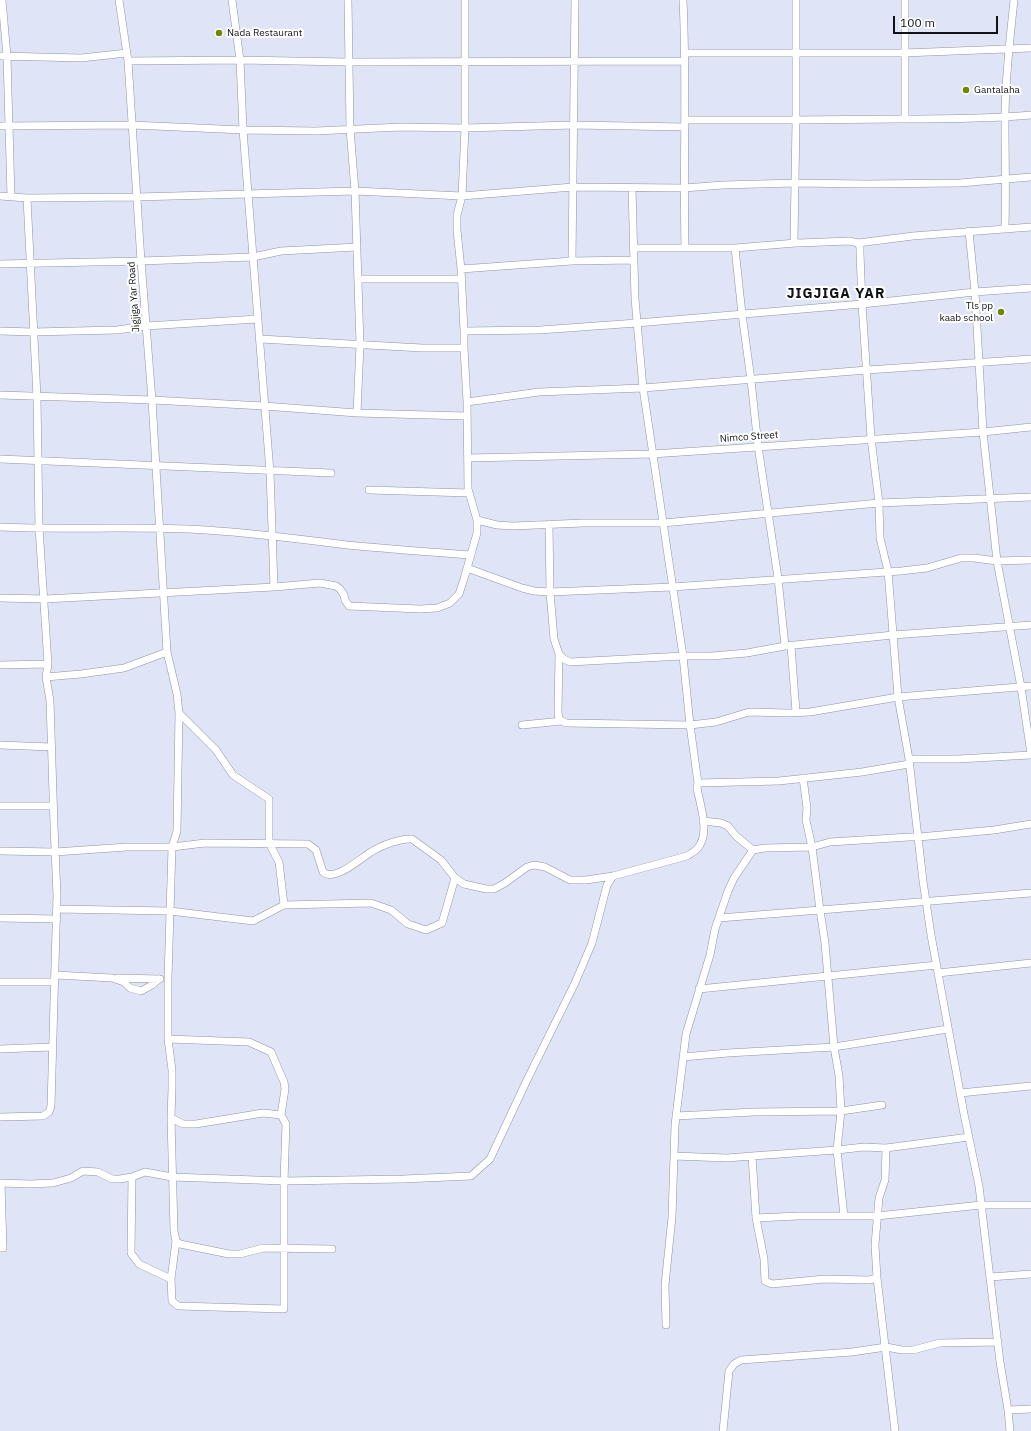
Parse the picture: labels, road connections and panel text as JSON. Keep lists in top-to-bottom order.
{
  "streets": {
    "street": ["Jigjiga Yar Road", "Nimco Street"]
  },
  "districts": ["JIGJIGA YAR"],
  "places": ["Nada Restaurant", "Gantalaha", "Tls pp kaab school"],
  "scale_bar": "100 m"
}
